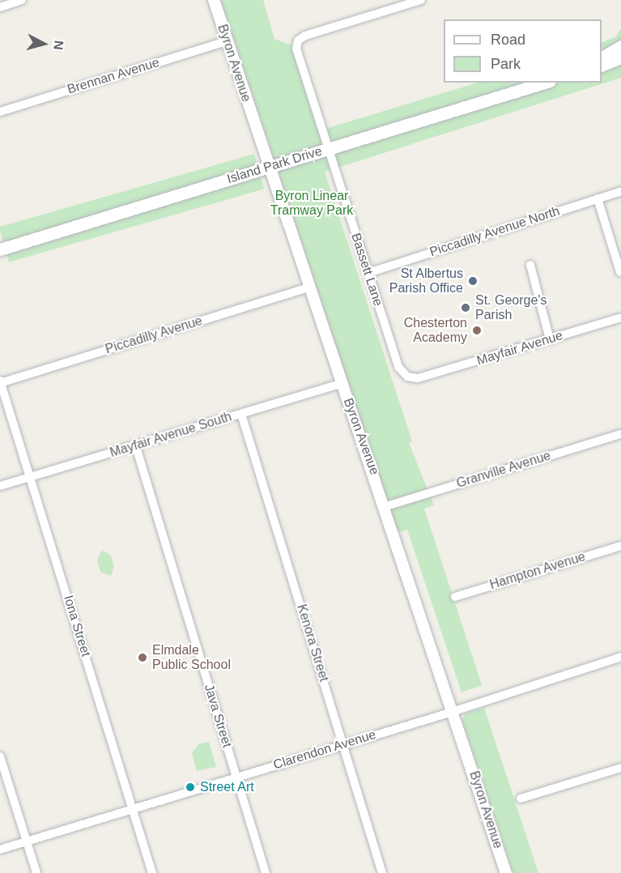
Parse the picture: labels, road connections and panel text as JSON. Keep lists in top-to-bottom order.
{
  "streets": {
    "main road": ["Island Park Drive"],
    "street": [
      "Byron Avenue",
      "Brennan Avenue",
      "Piccadilly Avenue North",
      "Bassett Lane",
      "Piccadilly Avenue",
      "Mayfair Avenue",
      "Mayfair Avenue South",
      "Granville Avenue",
      "Hampton Avenue",
      "Iona Street",
      "Kenora Street",
      "Java Street",
      "Clarendon Avenue"
    ]
  },
  "crossings": [
    ["Byron Avenue", "Brennan Avenue"],
    ["Byron Avenue", "Island Park Drive"],
    ["Byron Avenue", "Piccadilly Avenue"],
    ["Byron Avenue", "Mayfair Avenue South"],
    ["Byron Avenue", "Granville Avenue"],
    ["Byron Avenue", "Clarendon Avenue"],
    ["Island Park Drive", "Bassett Lane"],
    ["Piccadilly Avenue North", "Bassett Lane"],
    ["Bassett Lane", "Mayfair Avenue"],
    ["Piccadilly Avenue", "Iona Street"],
    ["Mayfair Avenue South", "Iona Street"],
    ["Mayfair Avenue South", "Kenora Street"],
    ["Mayfair Avenue South", "Java Street"],
    ["Iona Street", "Clarendon Avenue"],
    ["Kenora Street", "Clarendon Avenue"],
    ["Java Street", "Clarendon Avenue"]
  ],
  "parks": ["Byron Linear Tramway Park"],
  "places": [
    "St Albertus Parish Office",
    "St. George's Parish",
    "Chesterton Academy",
    "Elmdale Public School",
    "Street Art"
  ],
  "legend": ["Road", "Park"],
  "north": "right"
}
